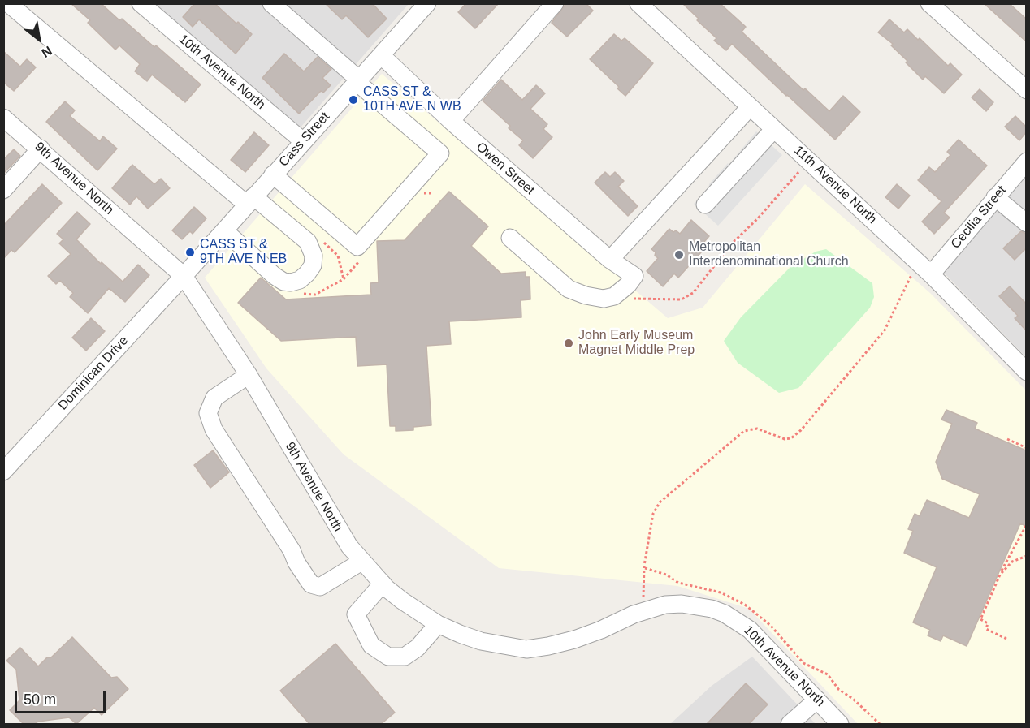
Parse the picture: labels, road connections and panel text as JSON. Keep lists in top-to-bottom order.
{
  "streets": {
    "street": [
      "10th Avenue North",
      "Cass Street",
      "Owen Street",
      "9th Avenue North",
      "11th Avenue North",
      "Cecilia Street",
      "Dominican Drive"
    ]
  },
  "crossings": [
    ["10th Avenue North", "Cass Street"],
    ["10th Avenue North", "9th Avenue North"],
    ["Cass Street", "Owen Street"],
    ["Cass Street", "9th Avenue North"],
    ["Cass Street", "Dominican Drive"],
    ["9th Avenue North", "Dominican Drive"],
    ["11th Avenue North", "Cecilia Street"]
  ],
  "places": [
    "CASS ST & 10TH AVE N WB",
    "CASS ST & 9TH AVE N EB",
    "Metropolitan Interdenominational Church",
    "John Early Museum Magnet Middle Prep"
  ],
  "scale_bar": "50 m",
  "north": "bottom right"
}
